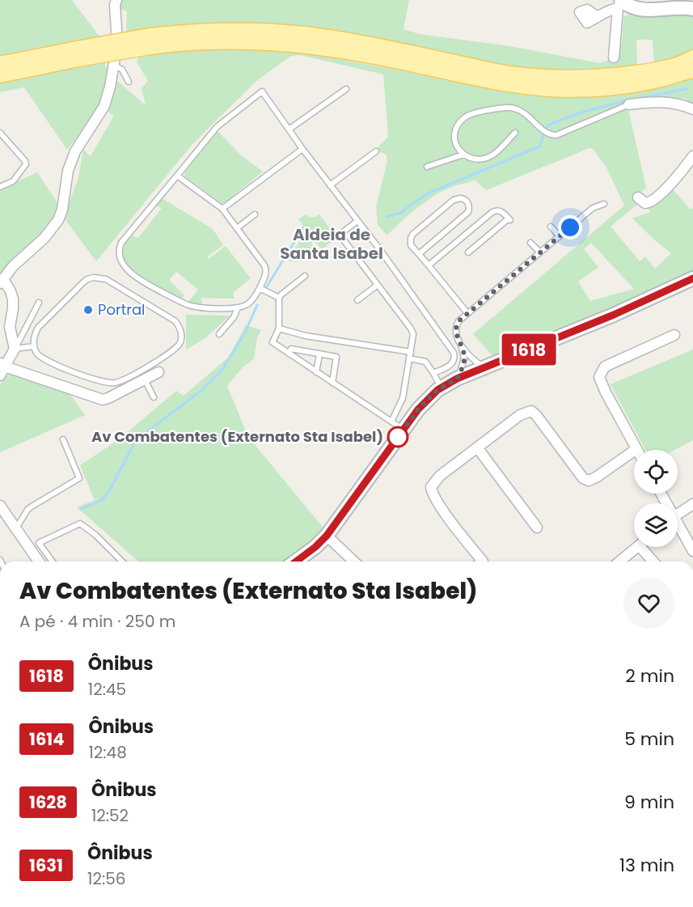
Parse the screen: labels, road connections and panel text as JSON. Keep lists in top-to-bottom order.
{
  "districts": ["Aldeia de Santa Isabel"],
  "places": ["Portral", "Av Combatentes (Externato Sta Isabel)"],
  "lines": ["bus line 1618"],
  "page": {
    "on_map": "1618",
    "heading": ["Av Combatentes (Externato Sta Isabel)", "A pé · 4 min · 250 m"],
    "list": [
      {
        "mark": "1618",
        "name": "Ônibus",
        "note": "12:45",
        "value": "2 min"
      },
      {
        "mark": "1614",
        "name": "Ônibus",
        "note": "12:48",
        "value": "5 min"
      },
      {
        "mark": "1628",
        "name": "Ônibus",
        "note": "12:52",
        "value": "9 min"
      },
      {
        "mark": "1631",
        "name": "Ônibus",
        "note": "12:56",
        "value": "13 min"
      }
    ]
  }
}
